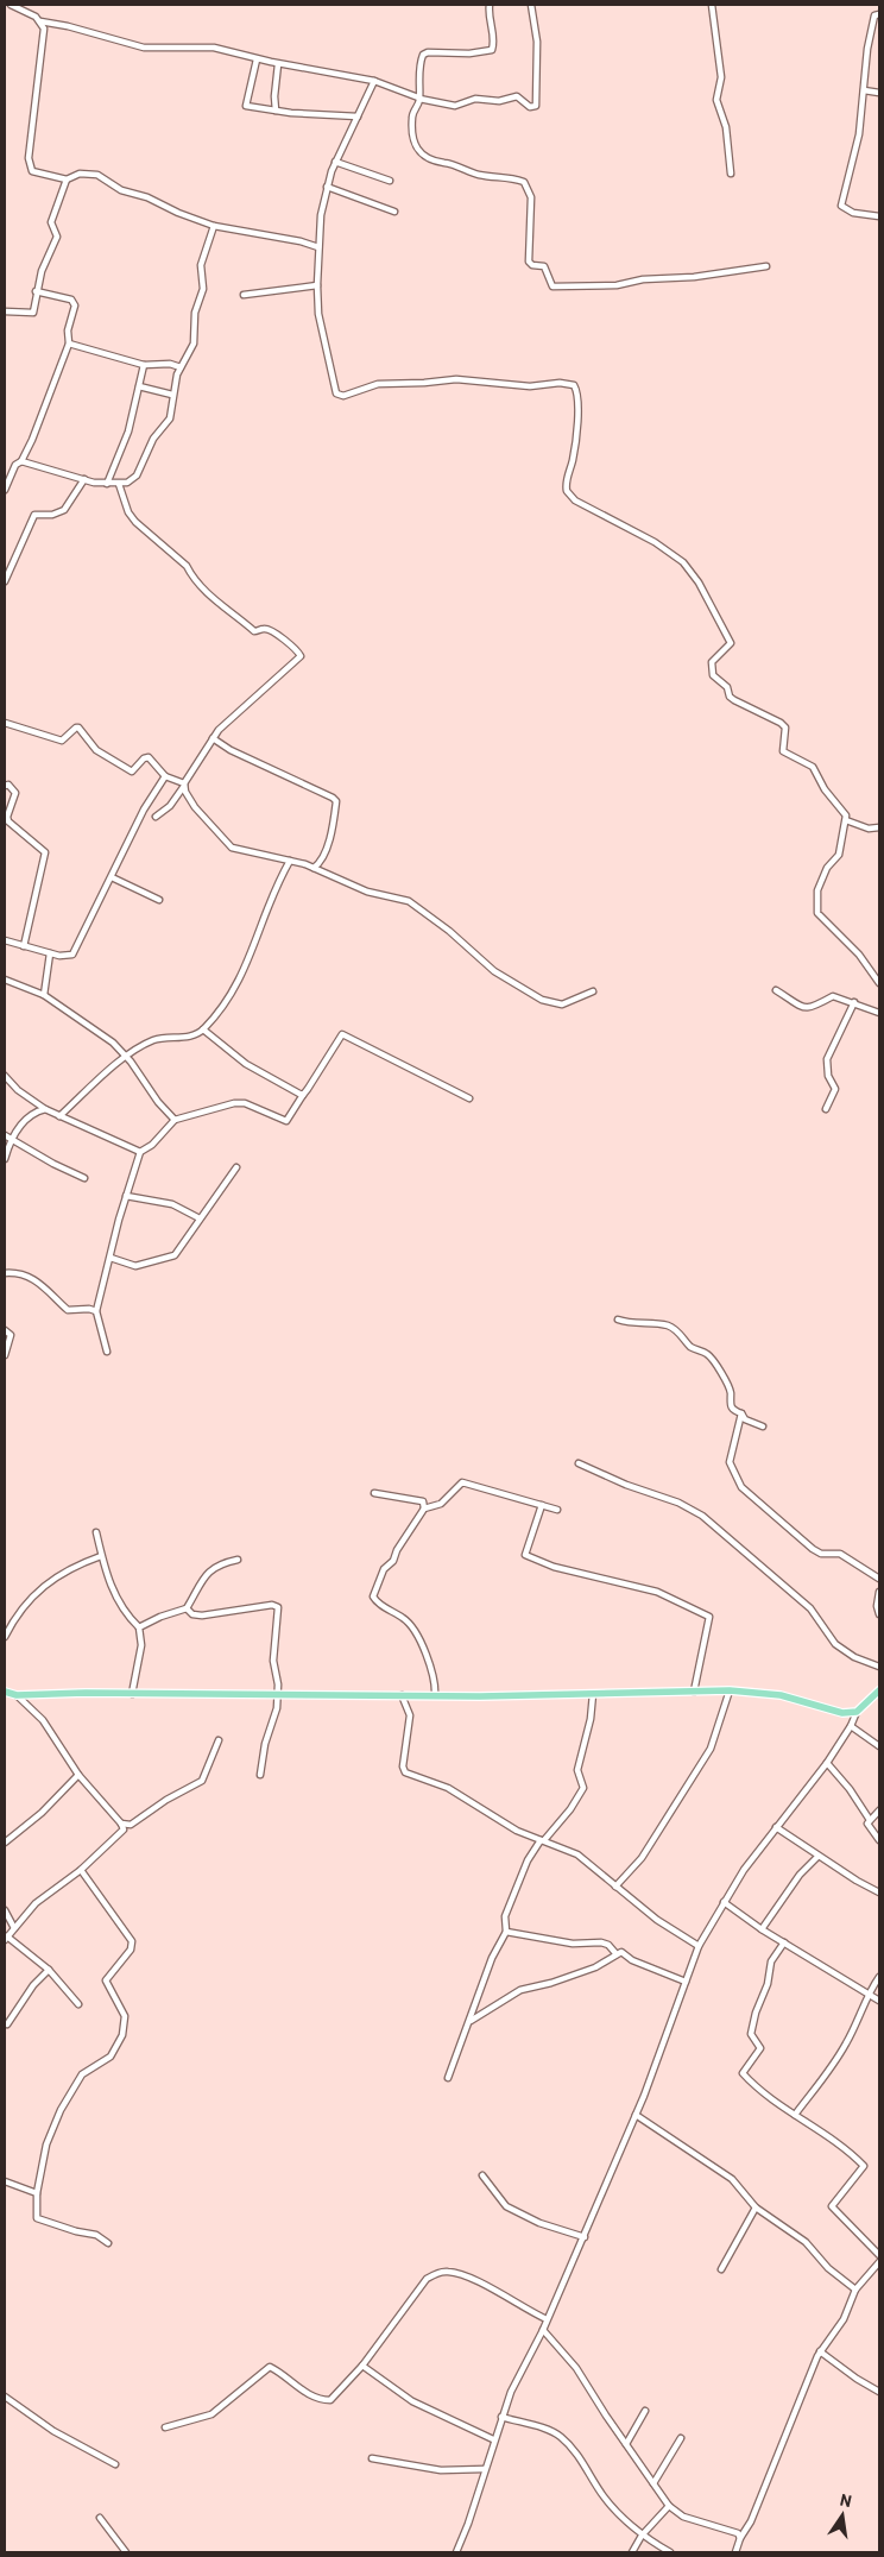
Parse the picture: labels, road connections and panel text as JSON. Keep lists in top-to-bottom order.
{
  "north": "top"
}
